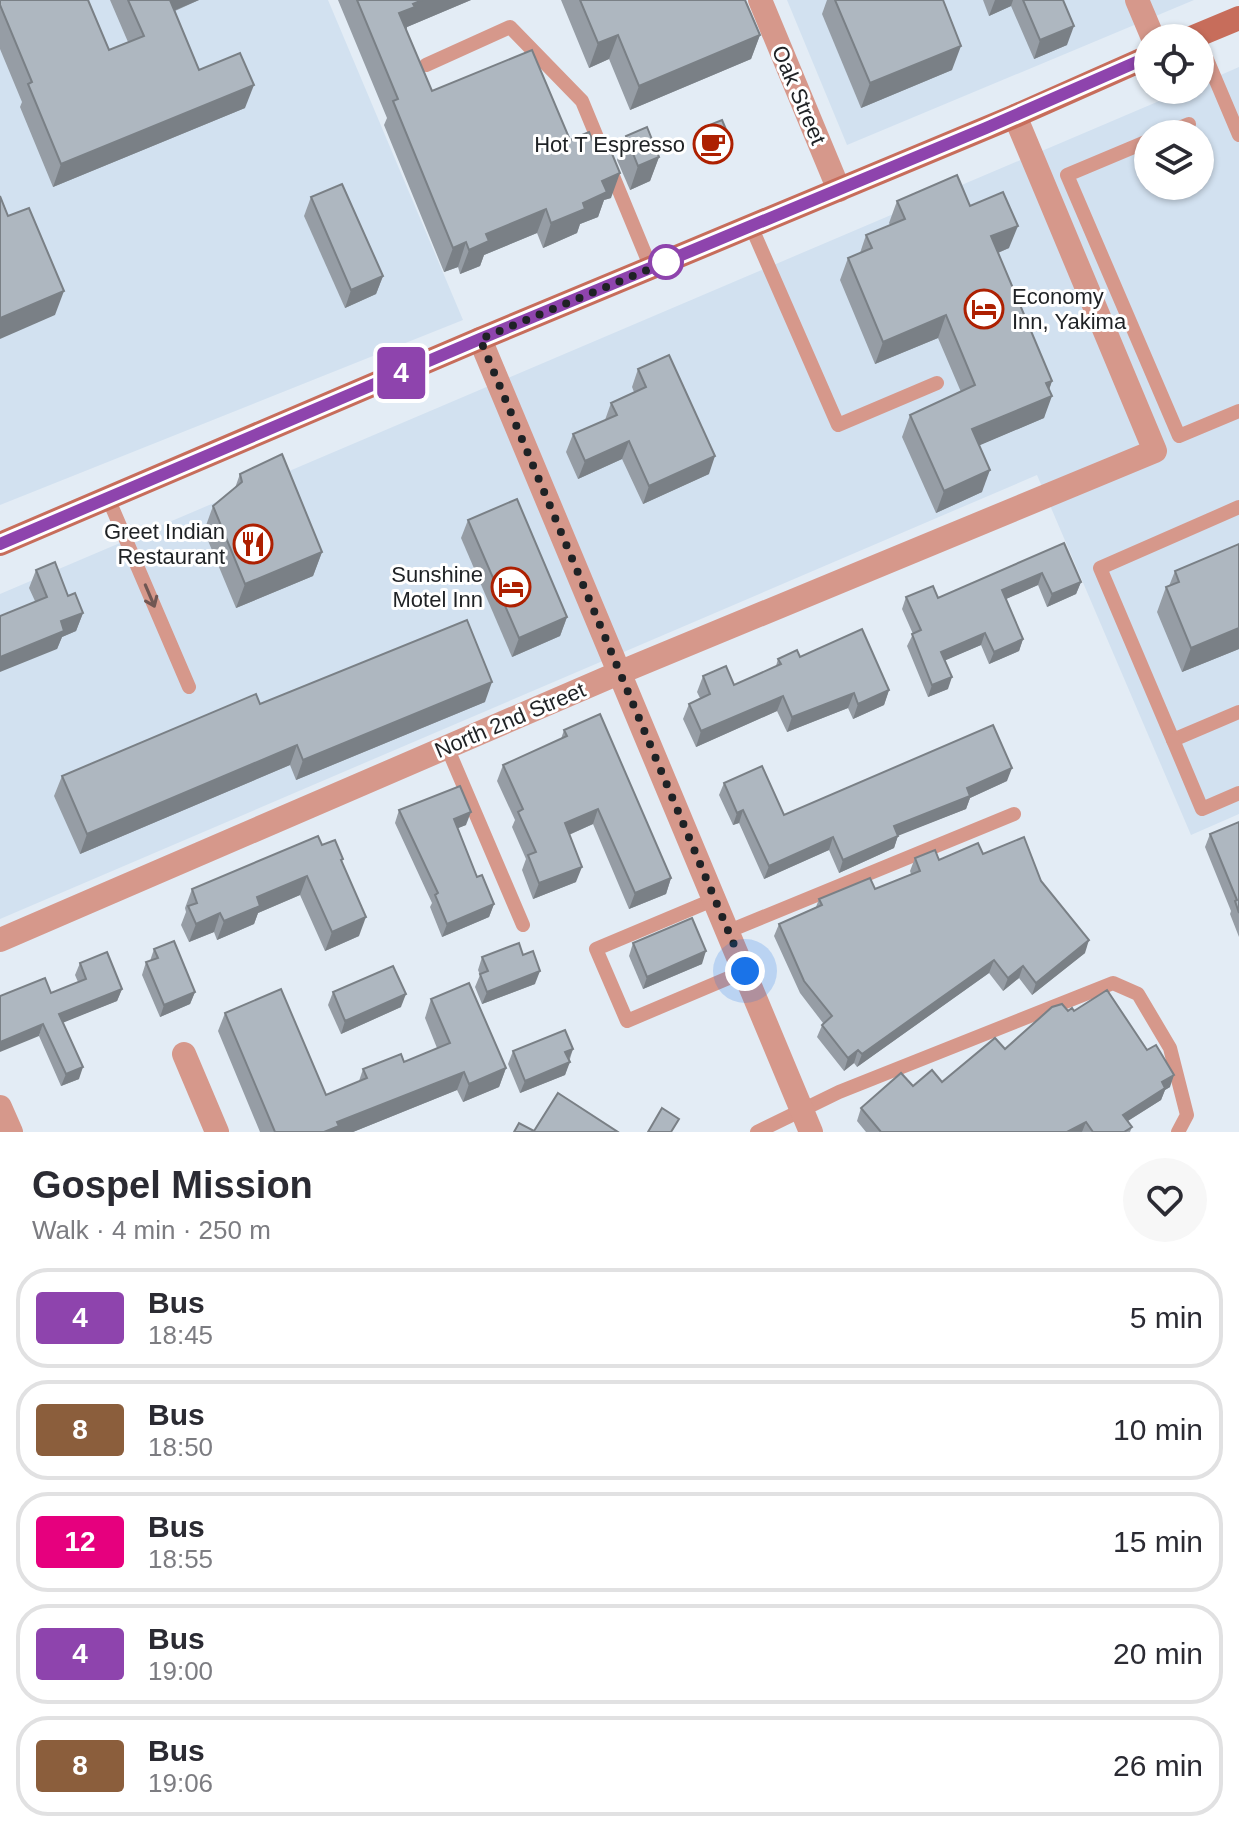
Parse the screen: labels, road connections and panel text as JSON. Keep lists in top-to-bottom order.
{
  "streets": {
    "street": ["Oak Street", "North 2nd Street"]
  },
  "places": {
    "cafe": ["Hot T Espresso"],
    "hotel": ["Economy Inn, Yakima", "Sunshine Motel Inn"],
    "restaurant": ["Greet Indian Restaurant"]
  },
  "lines": ["bus line 4"],
  "page": {
    "on_map": "4",
    "heading": ["Gospel Mission", "Walk · 4 min · 250 m"],
    "list": [
      {
        "mark": "4",
        "name": "Bus",
        "note": "18:45",
        "value": "5 min"
      },
      {
        "mark": "8",
        "name": "Bus",
        "note": "18:50",
        "value": "10 min"
      },
      {
        "mark": "12",
        "name": "Bus",
        "note": "18:55",
        "value": "15 min"
      },
      {
        "mark": "4",
        "name": "Bus",
        "note": "19:00",
        "value": "20 min"
      },
      {
        "mark": "8",
        "name": "Bus",
        "note": "19:06",
        "value": "26 min"
      }
    ]
  }
}
